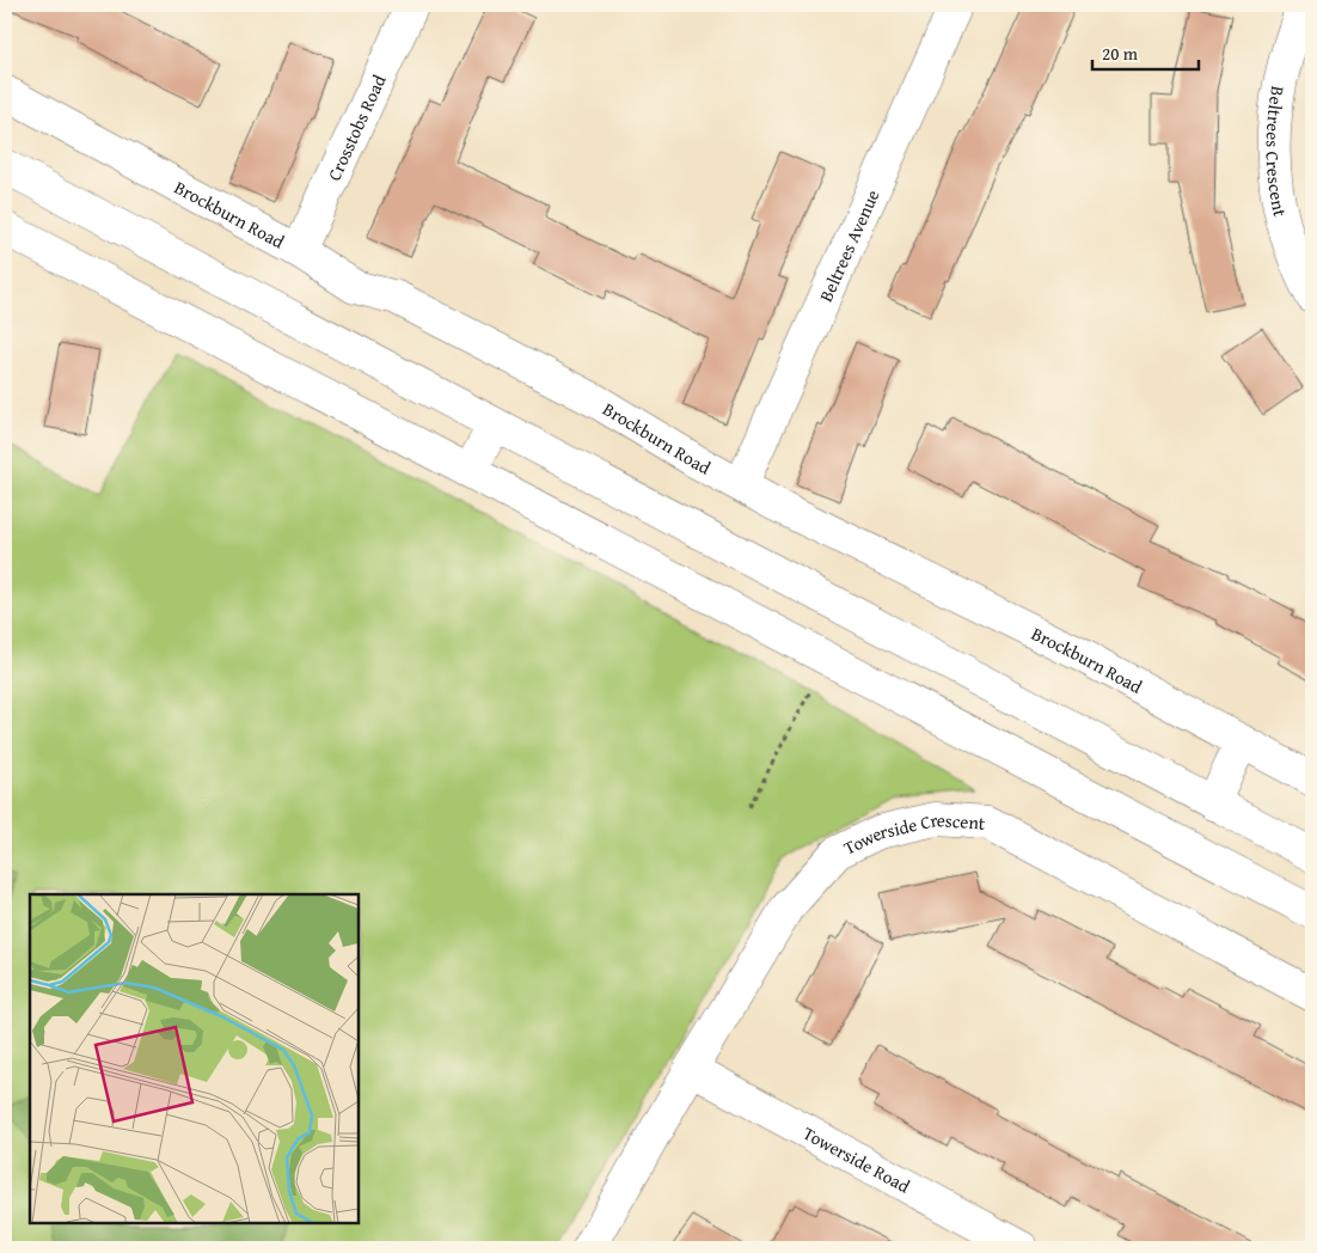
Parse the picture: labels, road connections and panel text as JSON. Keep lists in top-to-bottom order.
{
  "streets": {
    "street": [
      "Crosstobs Road",
      "Beltrees Crescent",
      "Brockburn Road",
      "Beltrees Avenue",
      "Towerside Crescent",
      "Towerside Road"
    ]
  },
  "crossings": [
    ["Crosstobs Road", "Brockburn Road"],
    ["Brockburn Road", "Beltrees Avenue"],
    ["Towerside Crescent", "Towerside Road"]
  ],
  "scale_bar": "20 m"
}
